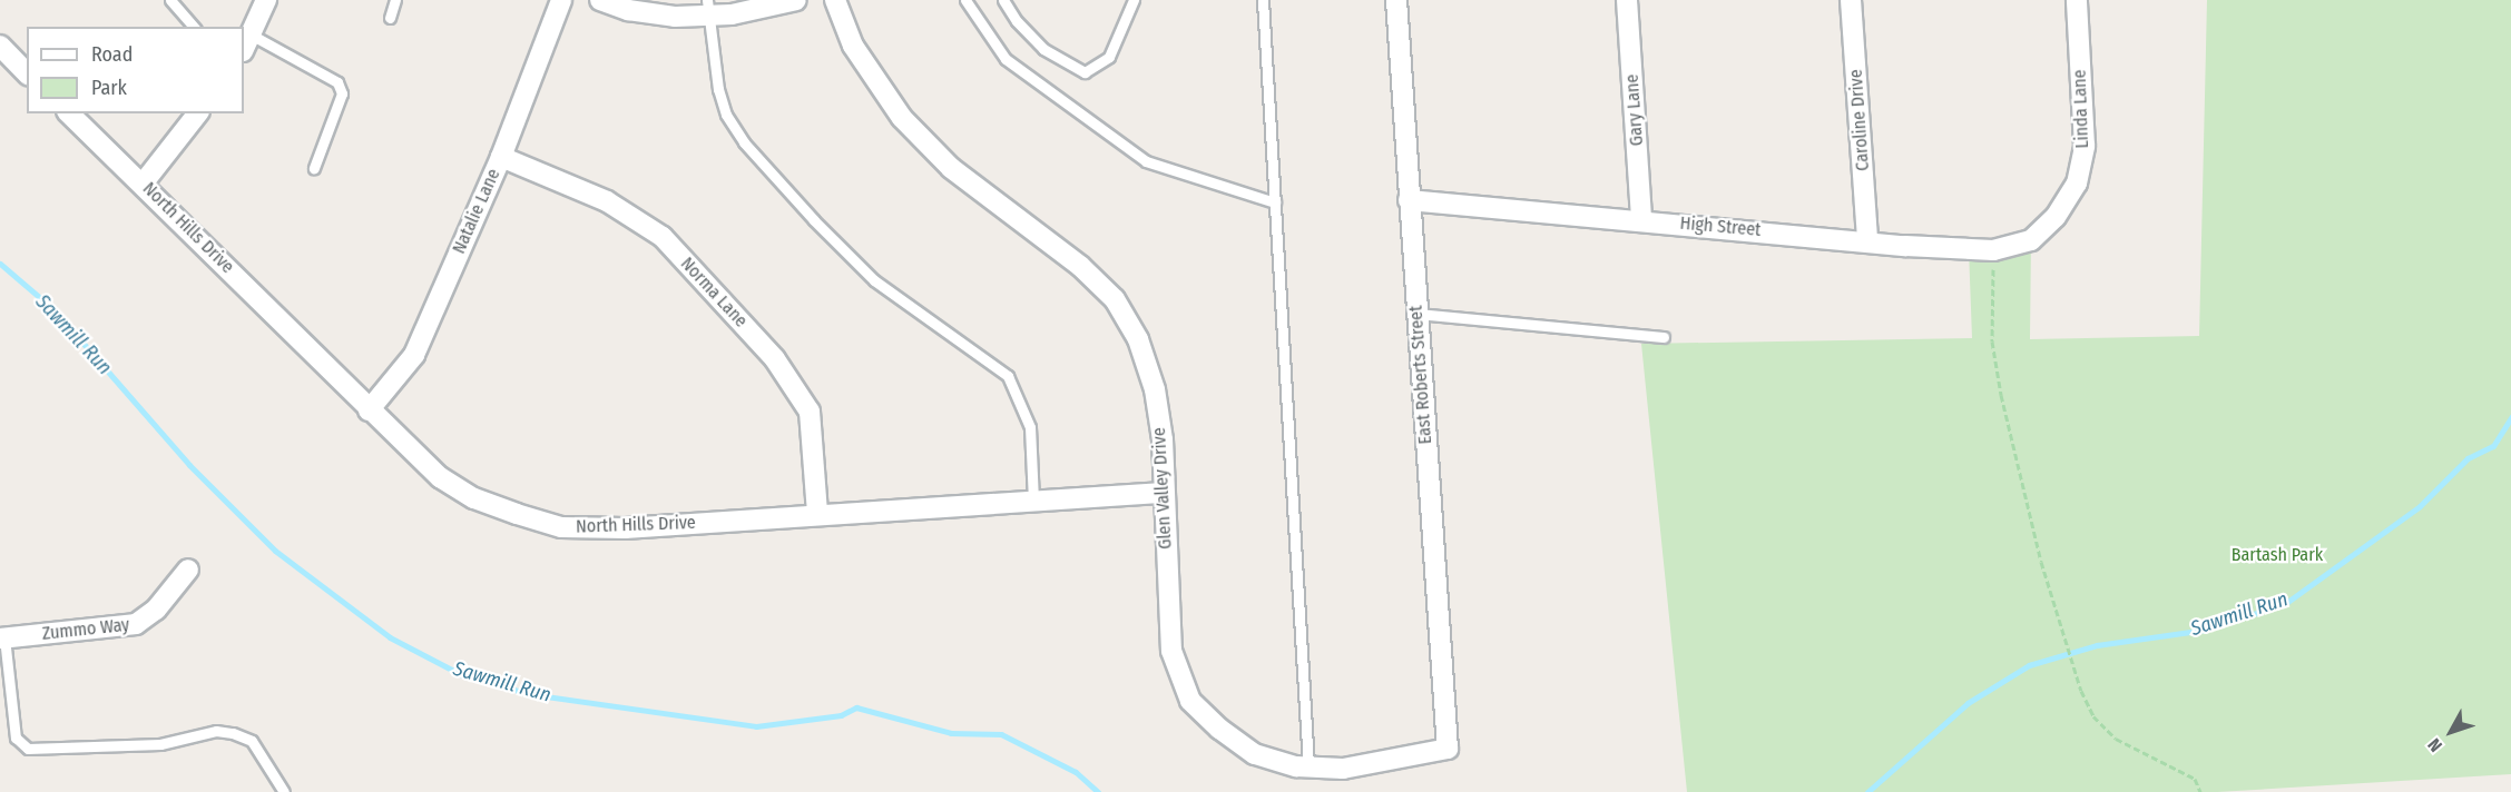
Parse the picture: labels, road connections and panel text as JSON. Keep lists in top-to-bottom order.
{
  "streets": {
    "street": [
      "Linda Lane",
      "Gary Lane",
      "Caroline Drive",
      "Natalie Lane",
      "High Street",
      "North Hills Drive",
      "Norma Lane",
      "East Roberts Street",
      "Glen Valley Drive",
      "Zummo Way"
    ]
  },
  "crossings": [
    ["Linda Lane", "High Street"],
    ["Gary Lane", "High Street"],
    ["Caroline Drive", "High Street"],
    ["Natalie Lane", "North Hills Drive"],
    ["Natalie Lane", "Norma Lane"],
    ["High Street", "East Roberts Street"],
    ["North Hills Drive", "Norma Lane"],
    ["North Hills Drive", "Glen Valley Drive"],
    ["East Roberts Street", "Glen Valley Drive"]
  ],
  "water": ["Sawmill Run"],
  "parks": ["Bartash Park"],
  "legend": ["Road", "Park"],
  "north": "bottom left"
}
